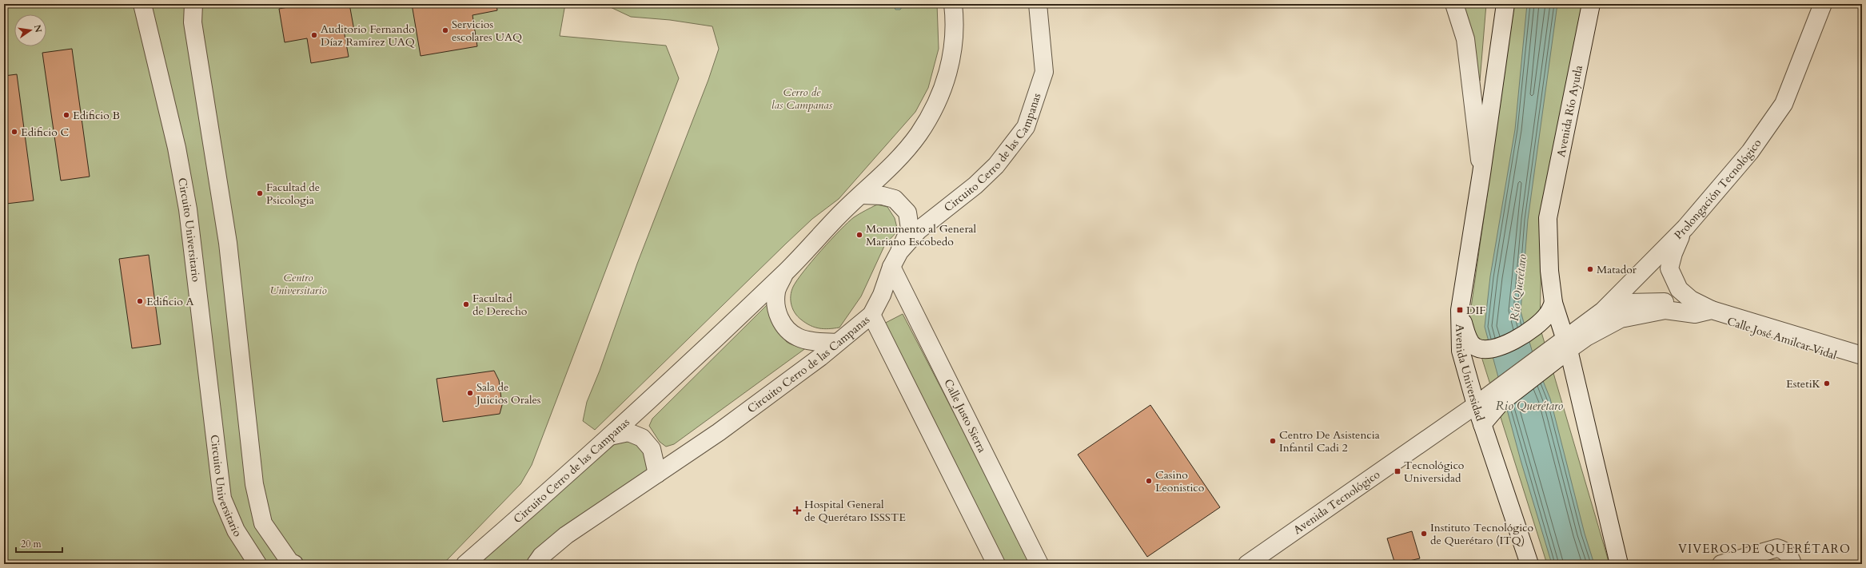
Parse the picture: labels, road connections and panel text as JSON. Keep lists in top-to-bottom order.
{
  "streets": {
    "street": [
      "Avenida Río Ayutla",
      "Circuito Cerro de las Campanas",
      "Prolongación Tecnológico",
      "Circuito Universitario",
      "Calle José Amilcar Vidal",
      "Avenida Universidad",
      "Calle Justo Sierra",
      "Avenida Tecnológico"
    ]
  },
  "crossings": [
    ["Circuito Cerro de las Campanas", "Calle Justo Sierra"],
    ["Prolongación Tecnológico", "Calle José Amilcar Vidal"],
    ["Avenida Universidad", "Avenida Tecnológico"]
  ],
  "districts": ["VIVEROS DE QUERÉTARO"],
  "water": ["Río Querétaro", "Rio Querétaro"],
  "parks": ["Cerro de las Campanas", "Centro Universitario"],
  "places": {
    "other": [
      "Servicios escolares UAQ",
      "Auditorio Fernando Díaz Ramírez UAQ",
      "Edificio B",
      "Edificio C",
      "Facultad de Psicologia",
      "Monumento al General Mariano Escobedo",
      "Matador",
      "Edificio A",
      "Facultad de Derecho",
      "EstetiK",
      "Sala de Juicios Orales",
      "Centro De Asistencia Infantil Cadi 2",
      "Casino Leonistico",
      "Instituto Tecnológico de Querétaro (ITQ)"
    ],
    "transit": ["DIF", "Tecnológico Universidad"],
    "health": ["Hospital General de Querétaro ISSSTE"]
  },
  "scale_bar": "20 m",
  "north": "right"
}
